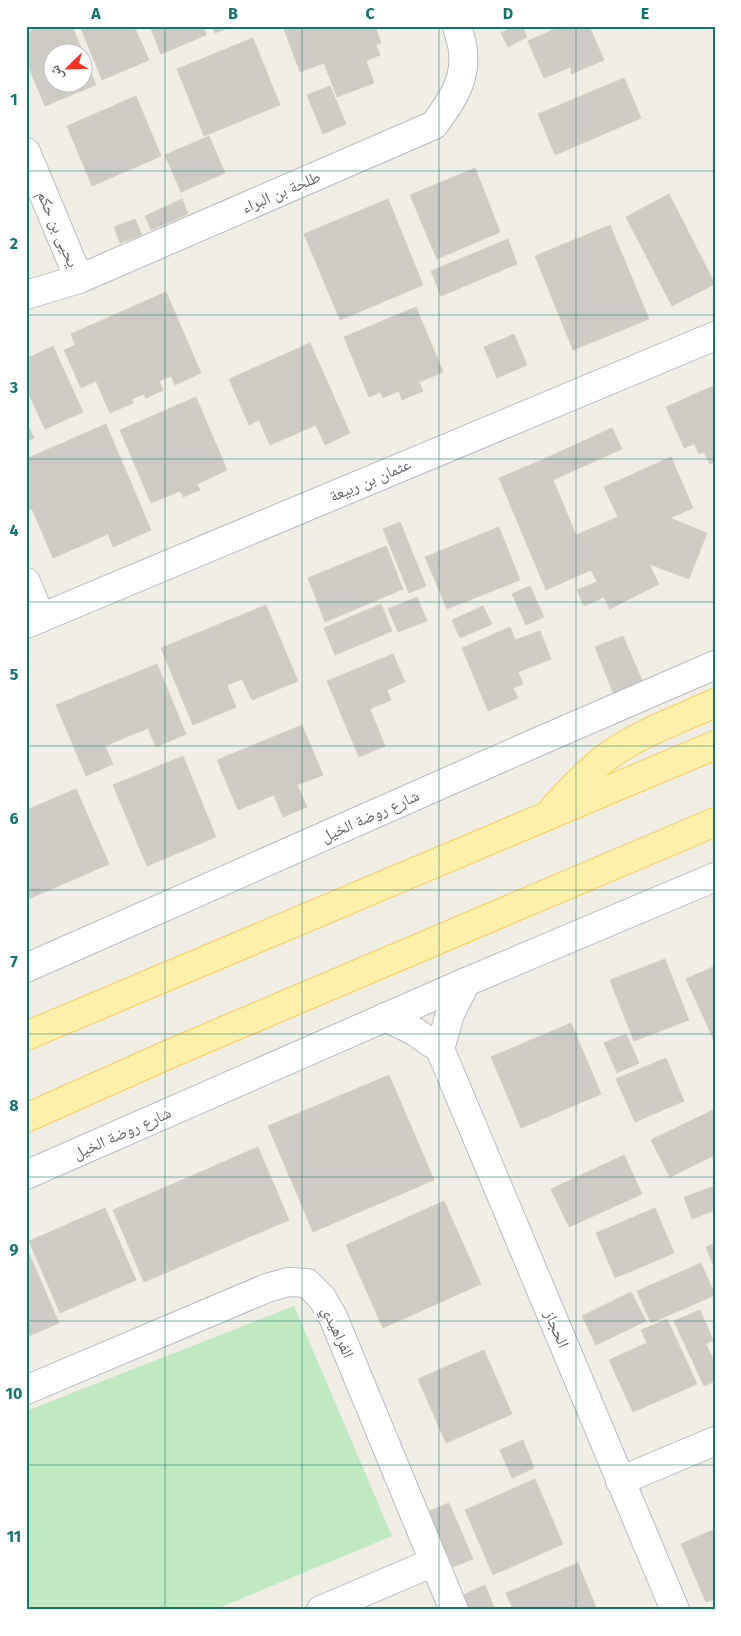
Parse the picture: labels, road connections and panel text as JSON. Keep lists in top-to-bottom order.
{
  "streets": {
    "street": [
      "طلحة بن البراء",
      "يحيى بن حكم",
      "عثمان بن ربيعة",
      "شارع روضة الخيل",
      "الحجاز",
      "الفراهيدي"
    ]
  },
  "crossings": [
    ["طلحة بن البراء", "يحيى بن حكم"]
  ],
  "north": "bottom left",
  "grid": {
    "columns": [
      "A",
      "B",
      "C",
      "D",
      "E"
    ],
    "rows": [
      "1",
      "2",
      "3",
      "4",
      "5",
      "6",
      "7",
      "8",
      "9",
      "10",
      "11"
    ]
  }
}
